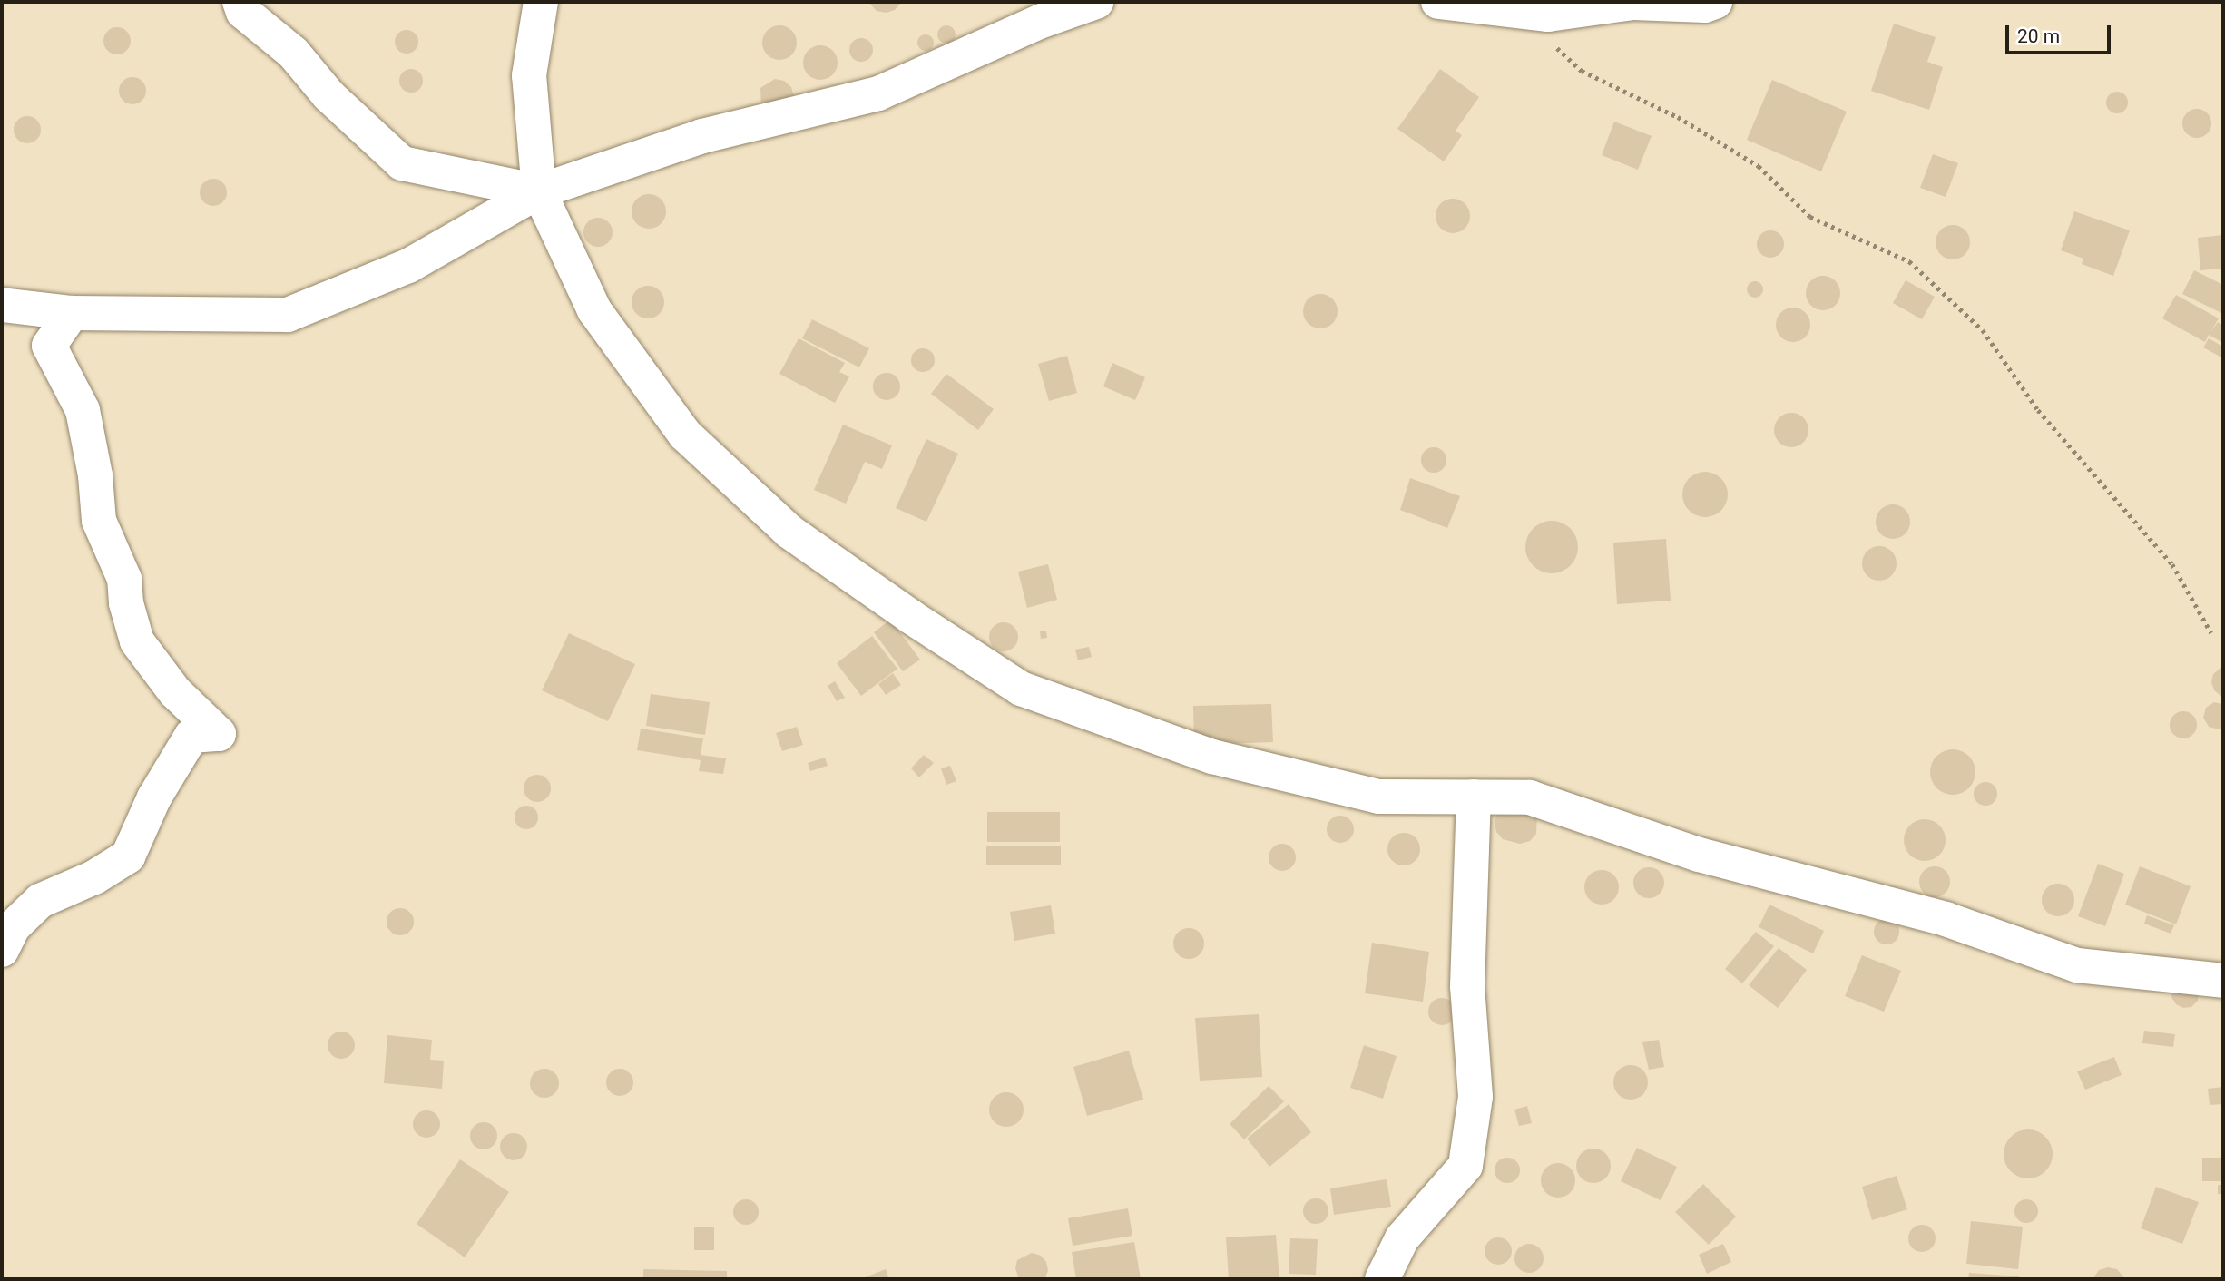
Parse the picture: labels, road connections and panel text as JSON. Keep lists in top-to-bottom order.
{
  "scale_bar": "20 m"
}
